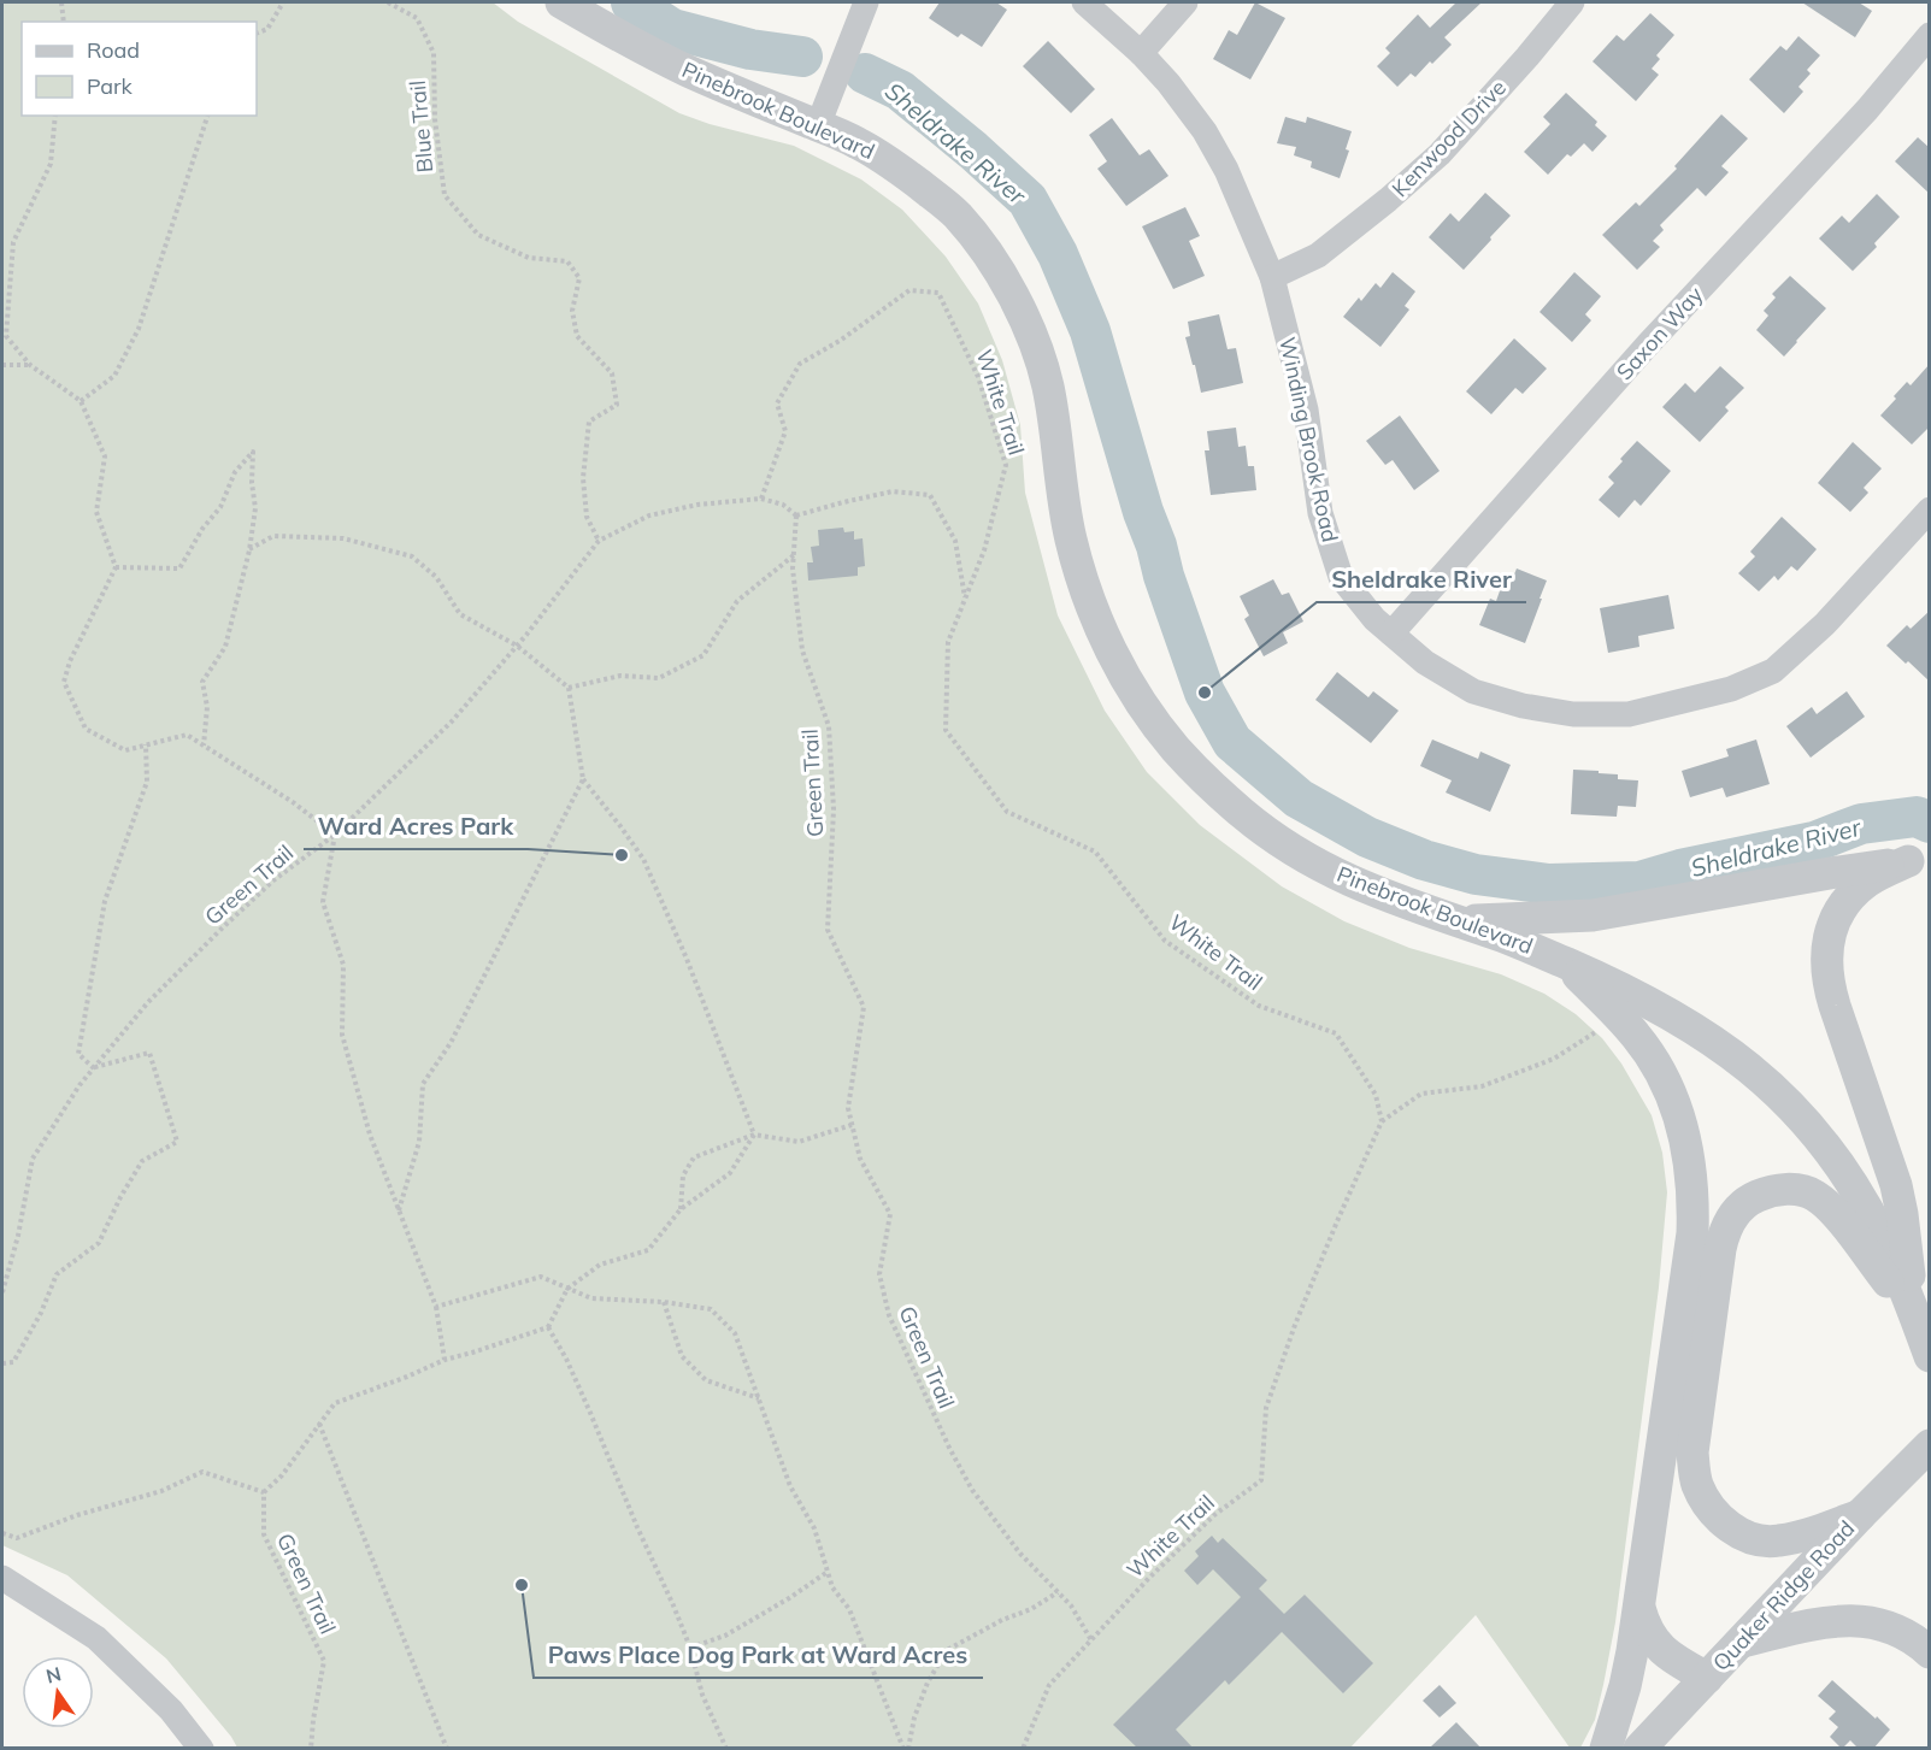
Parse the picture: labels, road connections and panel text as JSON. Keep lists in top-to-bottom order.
{
  "streets": {
    "street": [
      "Pinebrook Boulevard",
      "Kenwood Drive",
      "Saxon Way",
      "Winding Brook Road",
      "Quaker Ridge Road"
    ],
    "path": ["Blue Trail", "White Trail", "Green Trail"]
  },
  "crossings": [
    ["Blue Trail", "Green Trail"],
    ["Kenwood Drive", "Winding Brook Road"],
    ["Saxon Way", "Winding Brook Road"],
    ["White Trail", "Green Trail"]
  ],
  "water": ["Sheldrake River"],
  "places": ["Sheldrake River", "Ward Acres Park", "Paws Place Dog Park at Ward Acres"],
  "legend": ["Road", "Park"],
  "north": "top"
}
